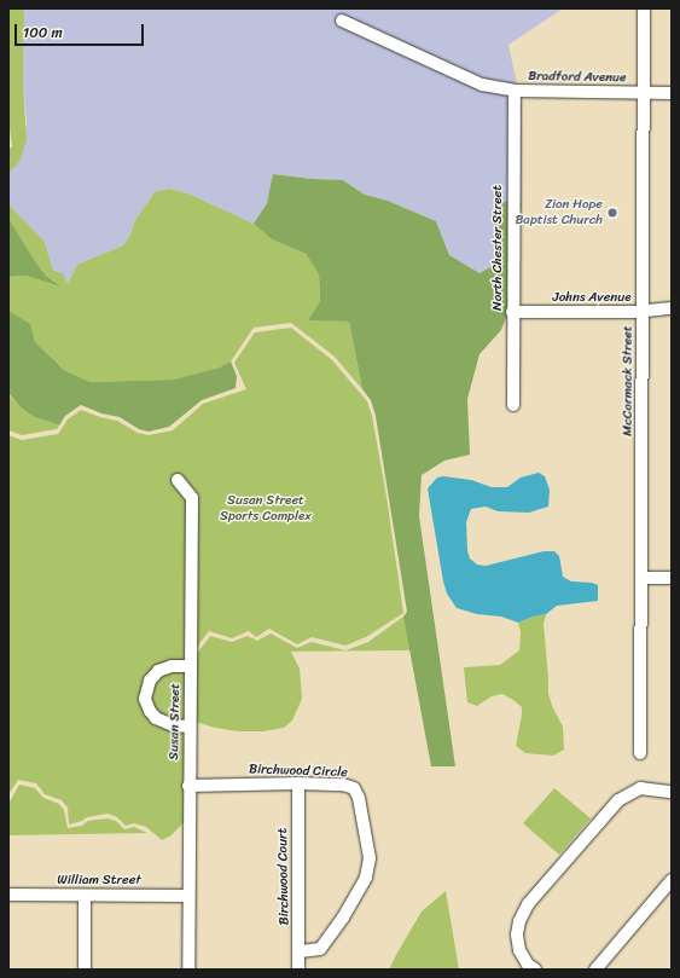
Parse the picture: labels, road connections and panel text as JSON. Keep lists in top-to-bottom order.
{
  "streets": {
    "street": [
      "Bradford Avenue",
      "North Chester Street",
      "Johns Avenue",
      "McCormack Street",
      "Susan Street",
      "Birchwood Circle",
      "Birchwood Court",
      "William Street"
    ]
  },
  "crossings": [
    ["Bradford Avenue", "North Chester Street"],
    ["Bradford Avenue", "McCormack Street"],
    ["North Chester Street", "Johns Avenue"],
    ["Johns Avenue", "McCormack Street"],
    ["Susan Street", "Birchwood Circle"],
    ["Susan Street", "William Street"],
    ["Birchwood Circle", "Birchwood Court"]
  ],
  "parks": ["Susan Street Sports Complex"],
  "places": ["Zion Hope Baptist Church"],
  "scale_bar": "100 m"
}
